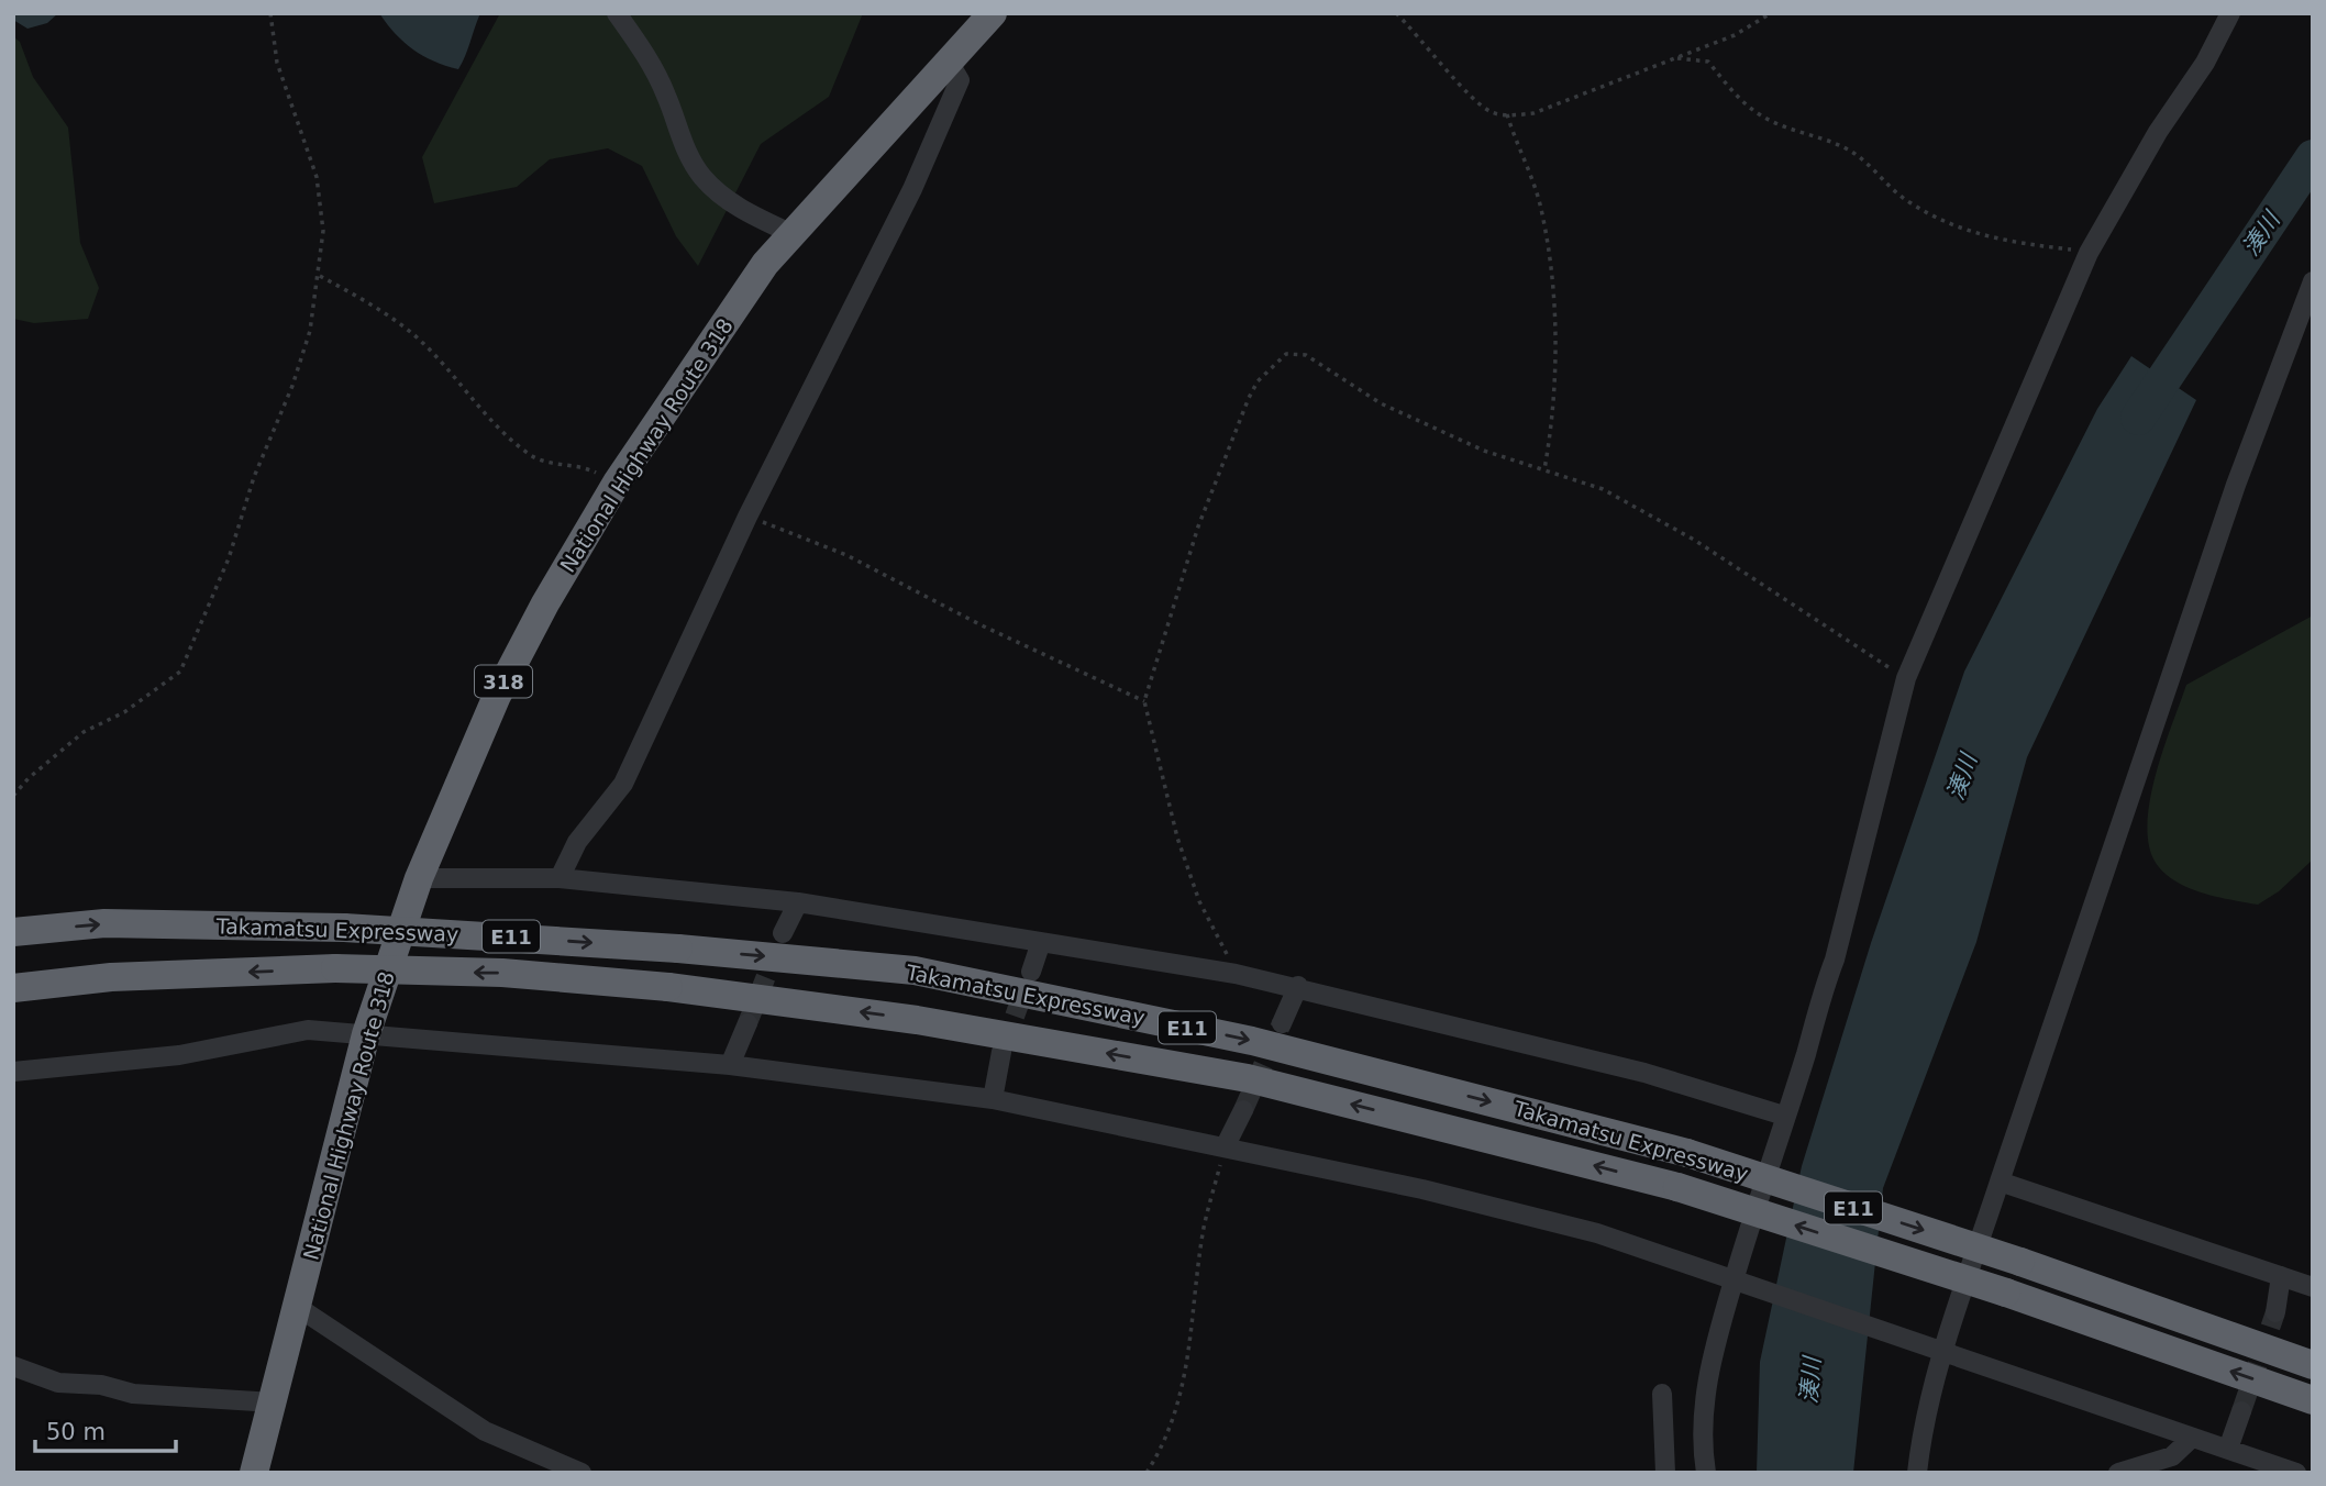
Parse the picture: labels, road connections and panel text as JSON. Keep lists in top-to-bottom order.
{
  "streets": {
    "highway": [
      "National Highway Route 318",
      "318",
      "Takamatsu Expressway",
      "E11"
    ]
  },
  "water": ["湊川"],
  "scale_bar": "50 m"
}
